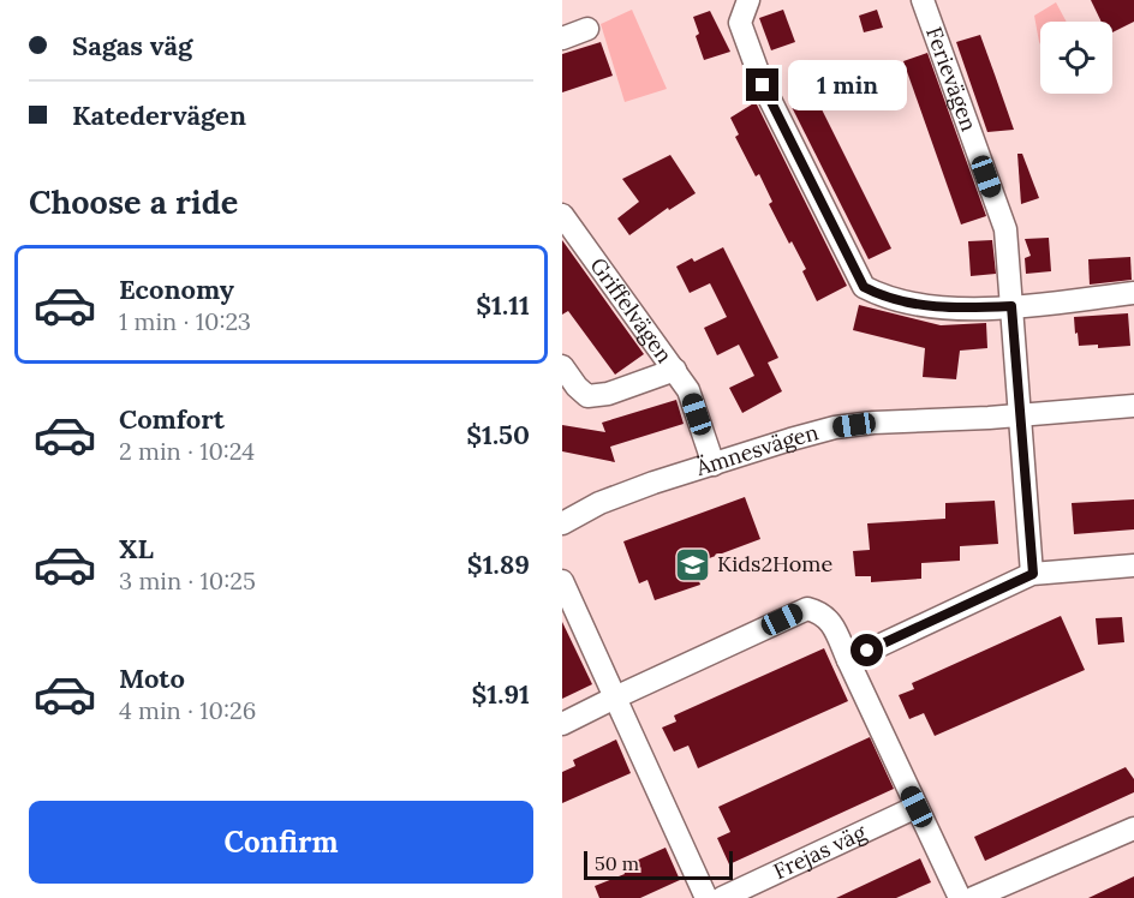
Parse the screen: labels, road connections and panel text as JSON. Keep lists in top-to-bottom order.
{
  "streets": {
    "street": [
      "Ferievägen",
      "Griffelvägen",
      "Ämnesvägen",
      "Frejas väg"
    ]
  },
  "crossings": [
    ["Ferievägen", "Ämnesvägen"],
    ["Griffelvägen", "Ämnesvägen"]
  ],
  "places": {
    "school or university": ["Kids2Home"]
  },
  "scale_bar": "50 m",
  "page": {
    "banner": ["Sagas väg", "Katedervägen"],
    "bubble": "1 min",
    "heading": "Choose a ride",
    "list": [
      {
        "name": "Economy",
        "note": "1 min · 10:23",
        "value": "$1.11"
      },
      {
        "name": "Comfort",
        "note": "2 min · 10:24",
        "value": "$1.50"
      },
      {
        "name": "XL",
        "note": "3 min · 10:25",
        "value": "$1.89"
      },
      {
        "name": "Moto",
        "note": "4 min · 10:26",
        "value": "$1.91"
      }
    ],
    "buttons": "Confirm",
    "scale": "50 m"
  }
}
